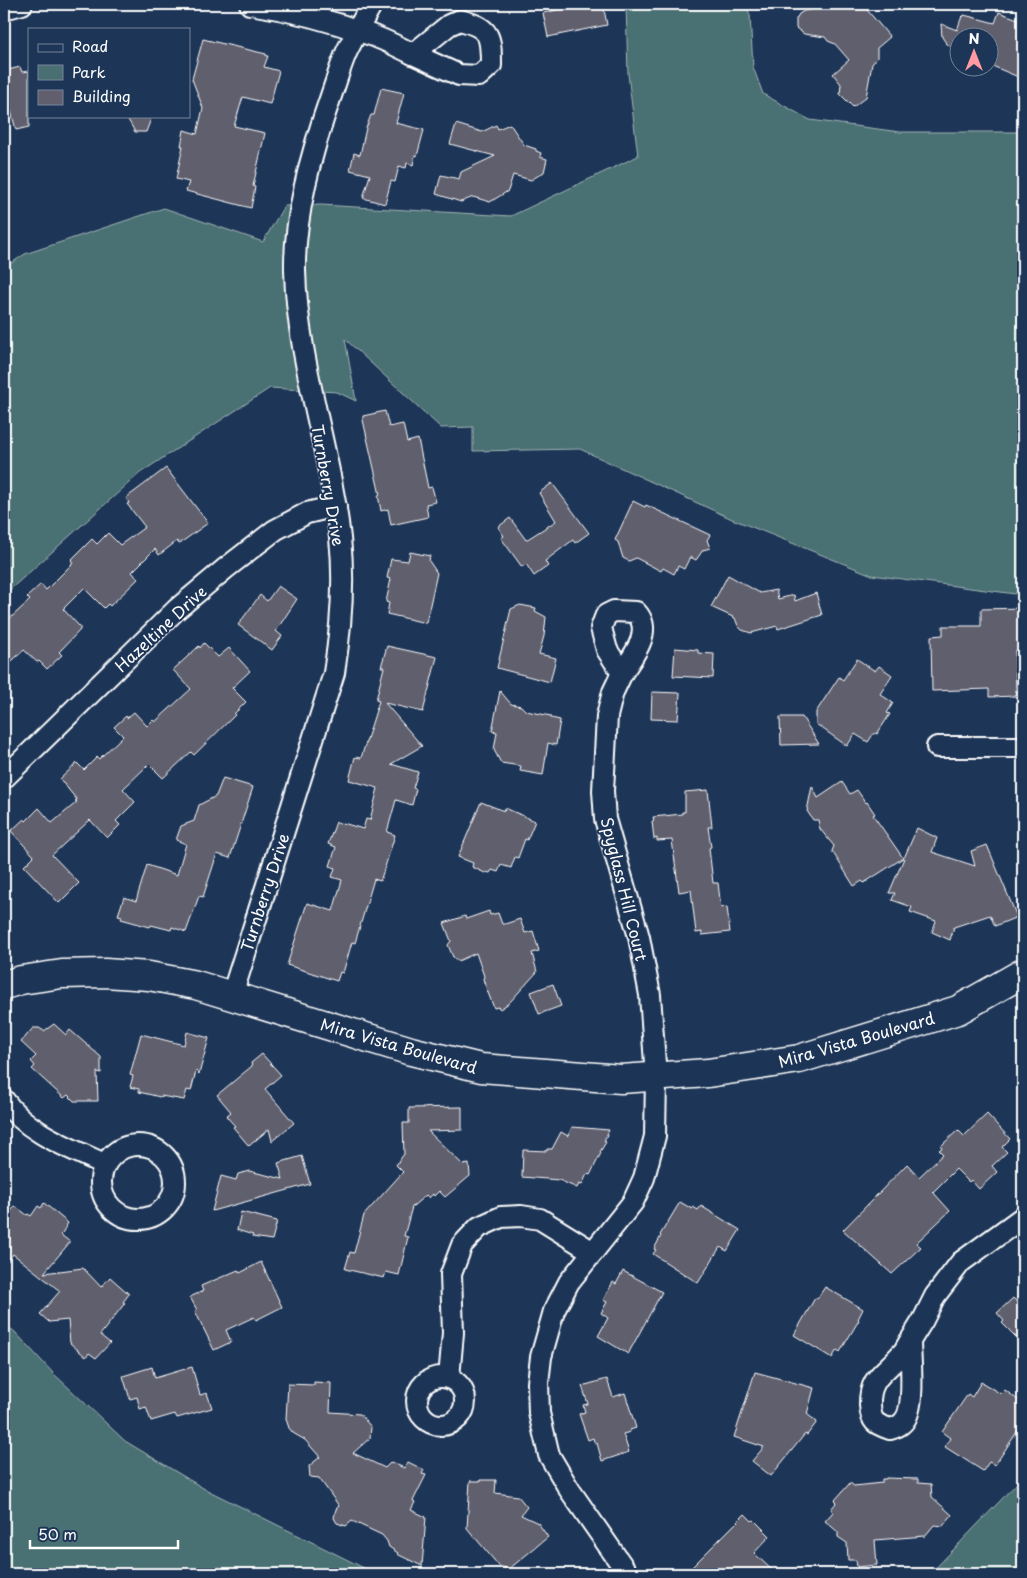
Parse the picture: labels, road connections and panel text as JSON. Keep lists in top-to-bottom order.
{
  "streets": {
    "street": [
      "Turnberry Drive",
      "Hazeltine Drive",
      "Spyglass Hill Court",
      "Mira Vista Boulevard"
    ]
  },
  "crossings": [
    ["Turnberry Drive", "Hazeltine Drive"],
    ["Turnberry Drive", "Mira Vista Boulevard"],
    ["Spyglass Hill Court", "Mira Vista Boulevard"]
  ],
  "legend": ["Road", "Park", "Building"],
  "scale_bar": "50 m",
  "north": "top"
}
